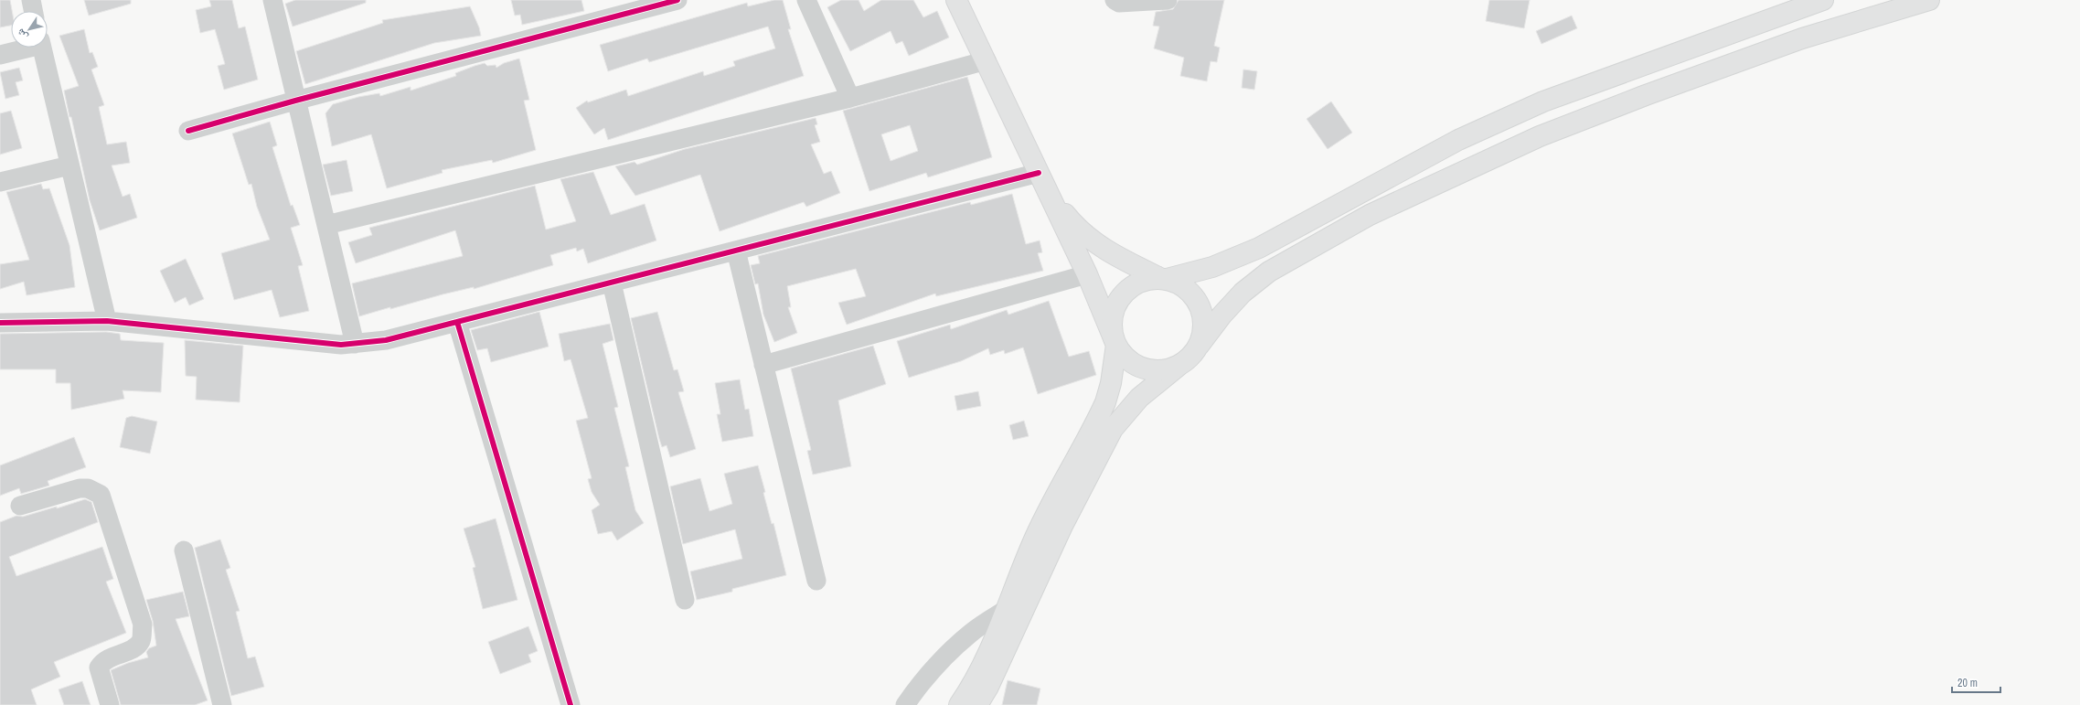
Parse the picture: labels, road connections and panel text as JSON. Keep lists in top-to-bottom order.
{
  "scale_bar": "20 m",
  "north": "bottom left"
}
